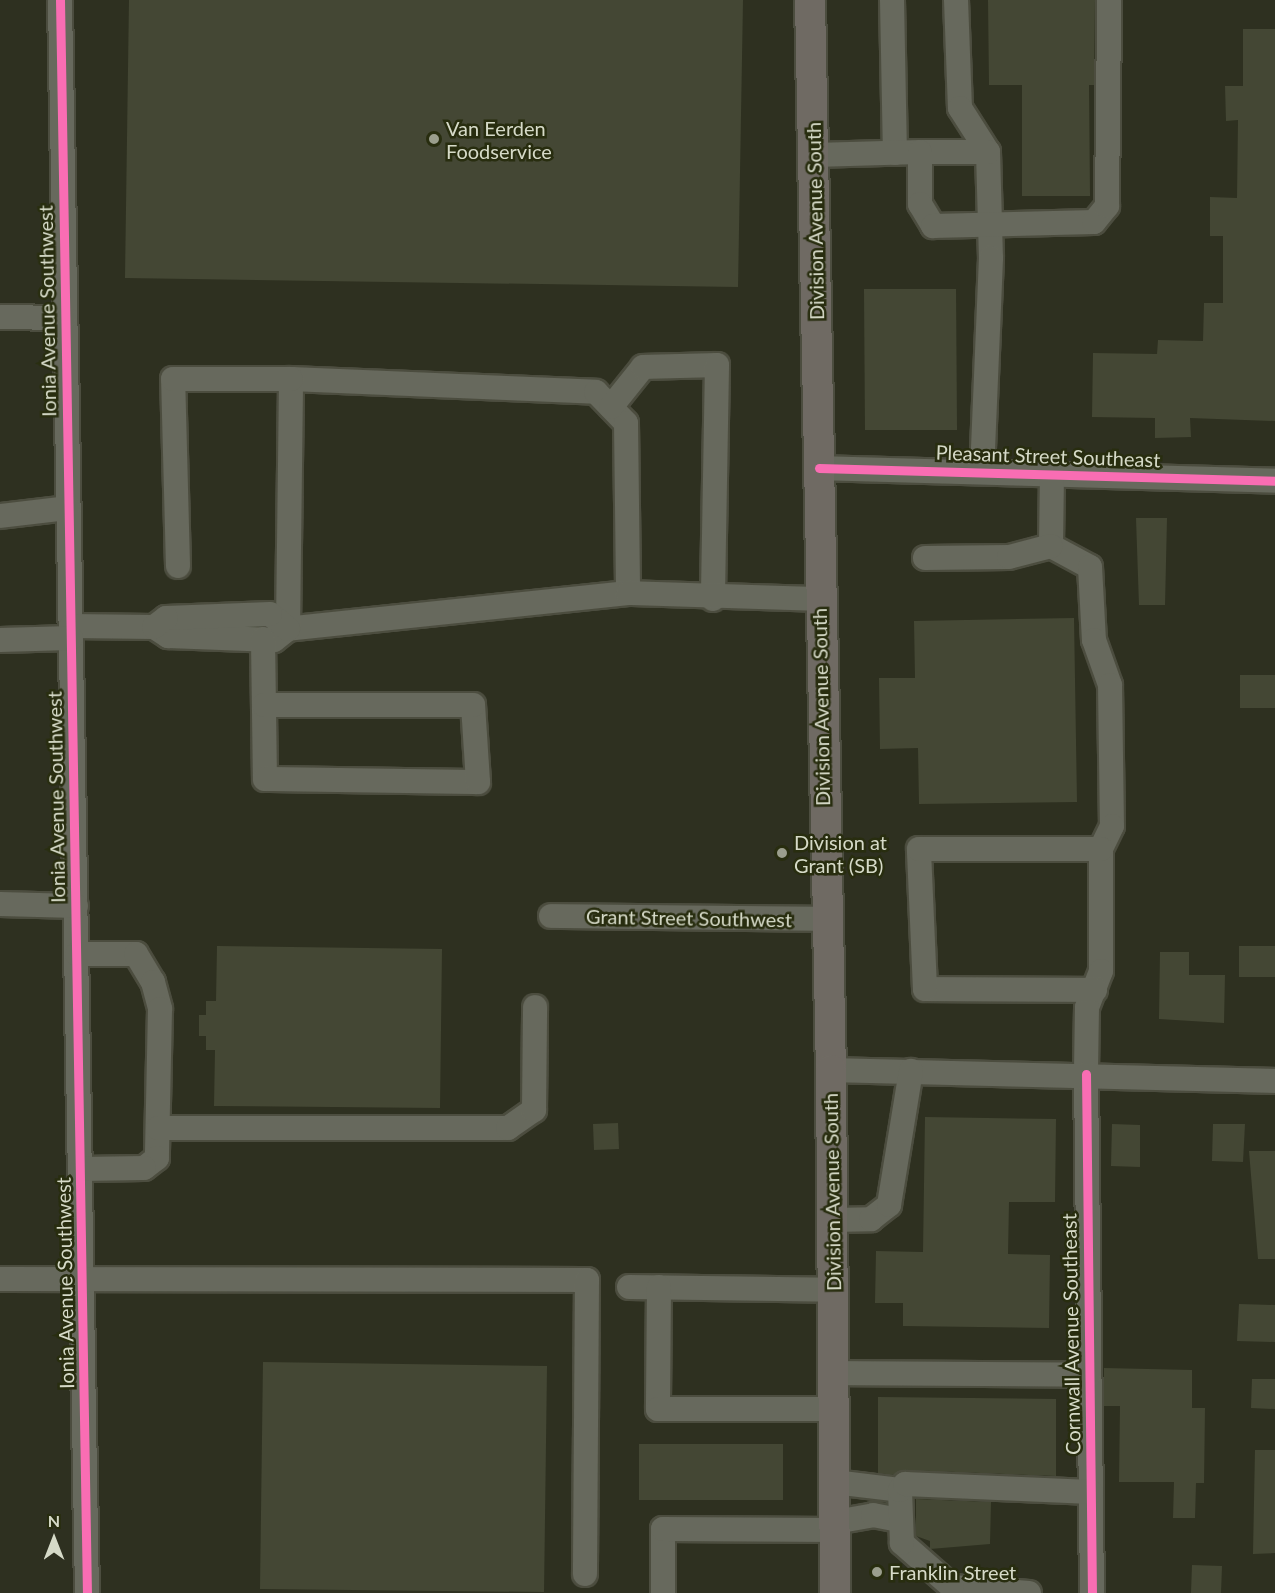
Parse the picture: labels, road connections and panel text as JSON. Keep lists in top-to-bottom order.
{
  "streets": {
    "main road": ["Division Avenue South"],
    "street": [
      "Ionia Avenue Southwest",
      "Pleasant Street Southeast",
      "Grant Street Southwest",
      "Cornwall Avenue Southeast"
    ]
  },
  "crossings": [
    ["Division Avenue South", "Pleasant Street Southeast"],
    ["Division Avenue South", "Grant Street Southwest"]
  ],
  "places": ["Van Eerden Foodservice", "Division at Grant (SB)", "Franklin Street"],
  "north": "top"
}
